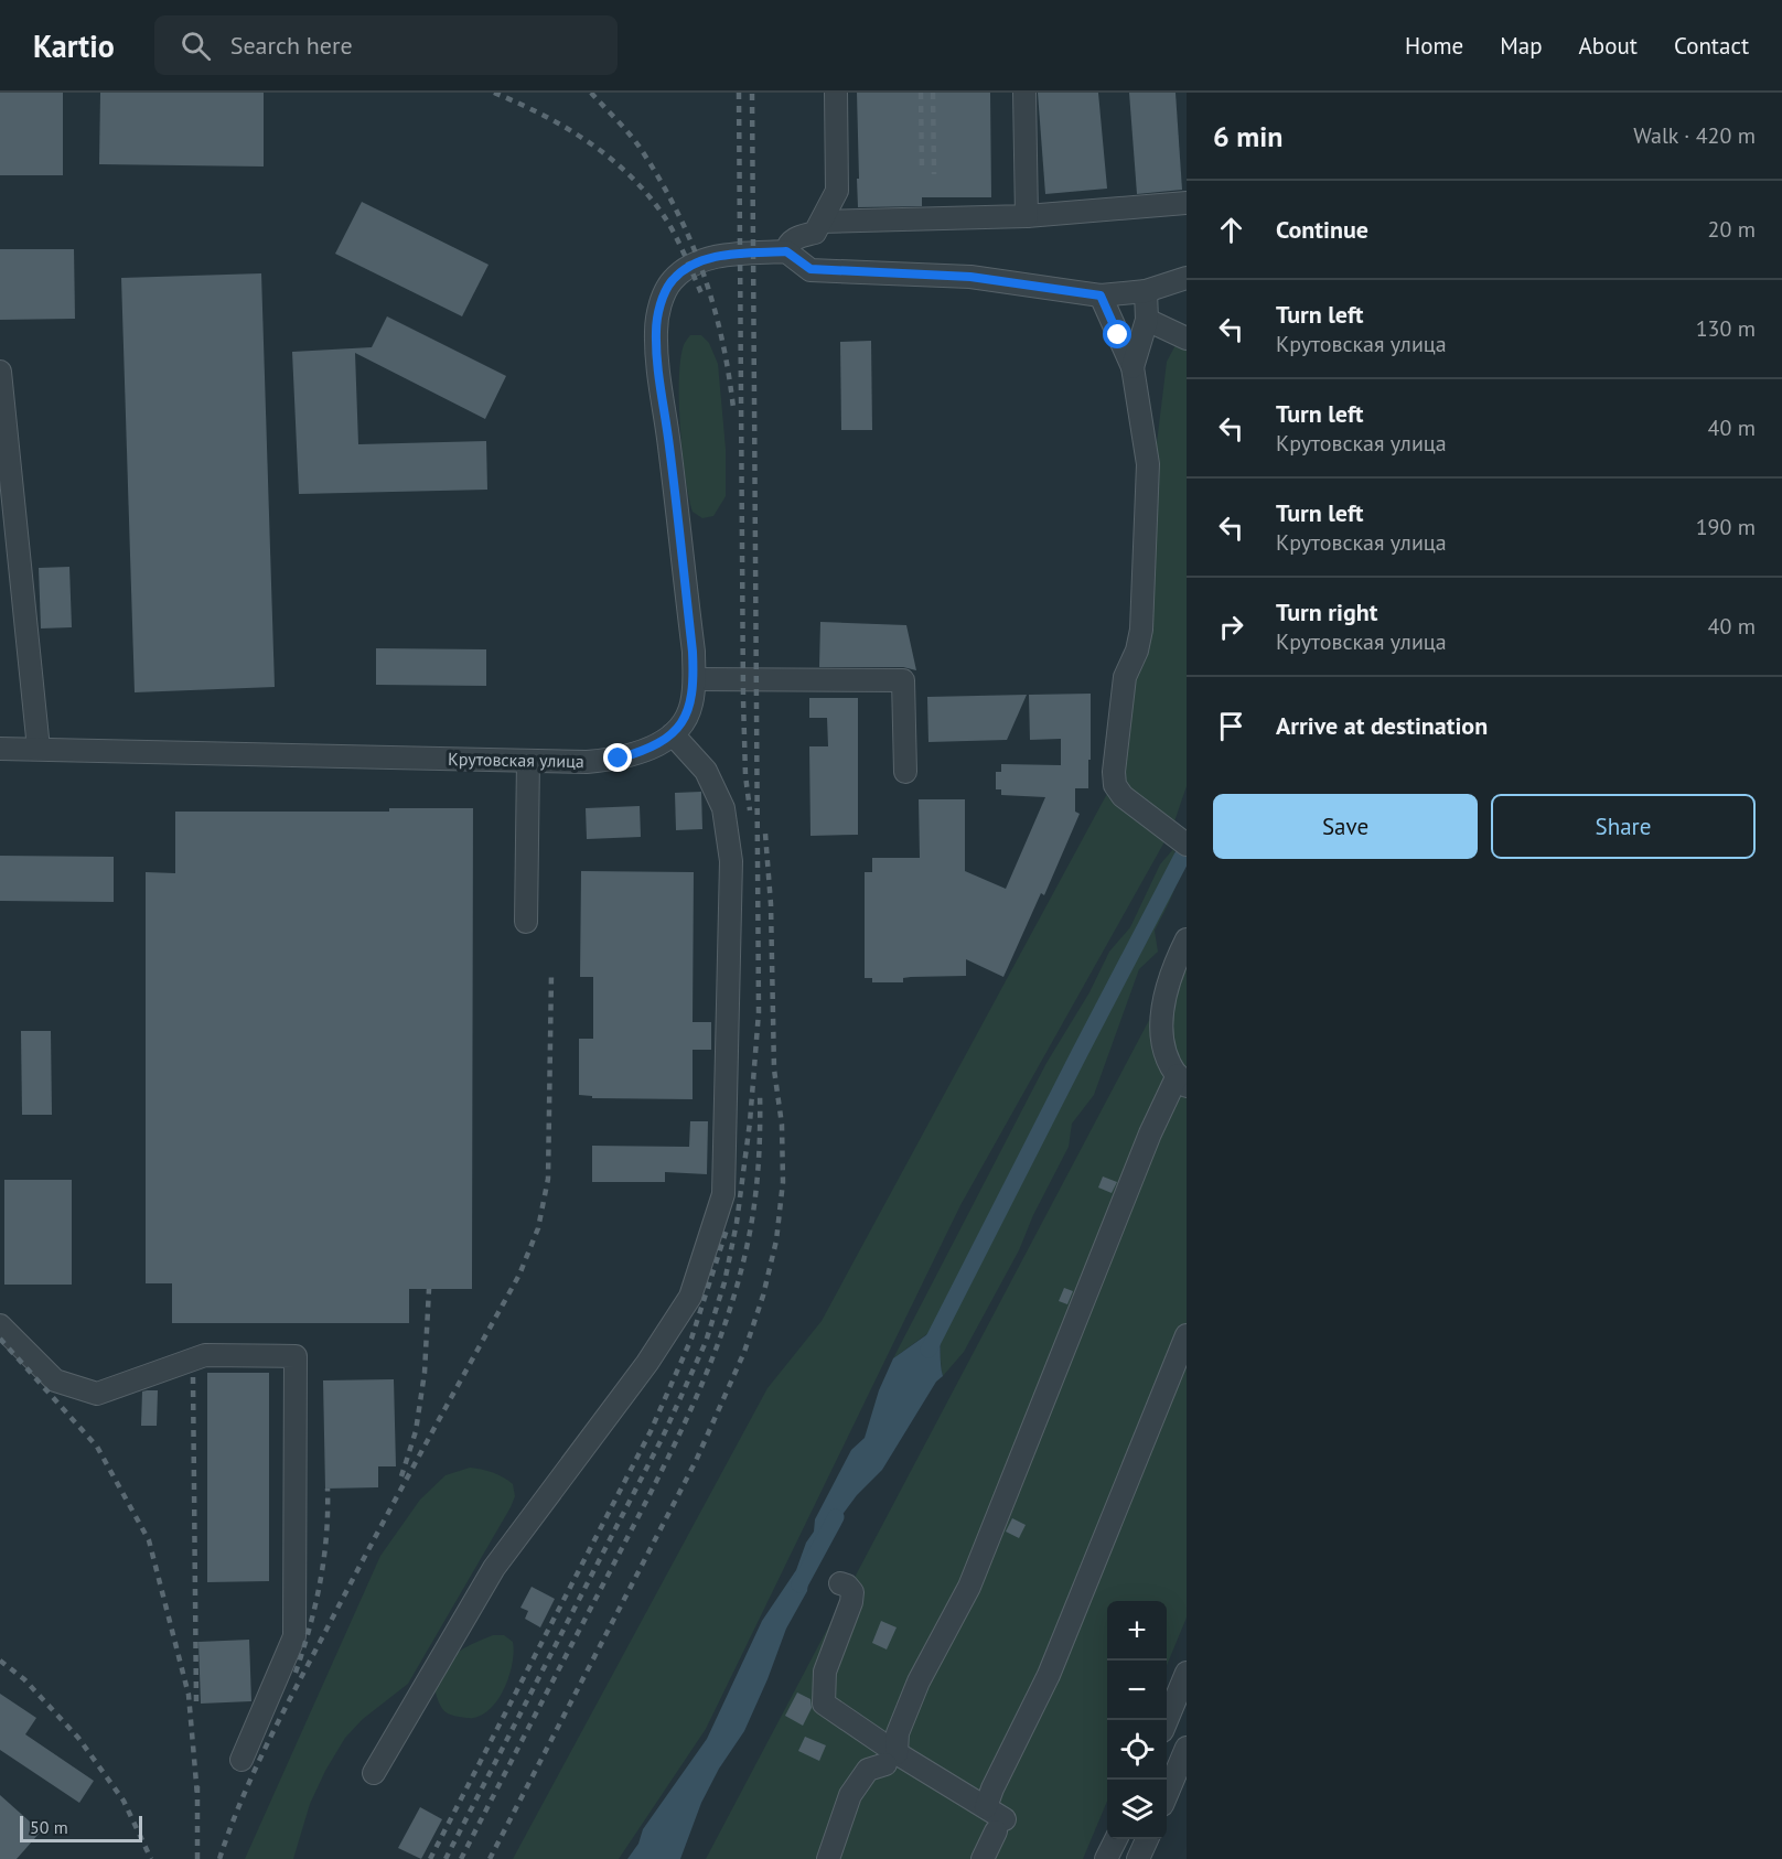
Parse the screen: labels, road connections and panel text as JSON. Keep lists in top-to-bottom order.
{
  "streets": {
    "street": ["Крутовская улица"]
  },
  "scale_bar": "50 m",
  "page": {
    "header": "Kartio",
    "search": "Search here",
    "nav": [
      "Home",
      "Map",
      "About",
      "Contact"
    ],
    "heading": ["6 min", "Walk · 420 m"],
    "list": [
      ["Continue", "20 m"],
      ["Turn left", "Крутовская улица", "130 m"],
      ["Turn left", "Крутовская улица", "40 m"],
      ["Turn left", "Крутовская улица", "190 m"],
      ["Turn right", "Крутовская улица", "40 m"],
      "Arrive at destination"
    ],
    "buttons": ["Save", "Share"],
    "map_buttons": ["+", "−"],
    "scale": "50 m"
  }
}
